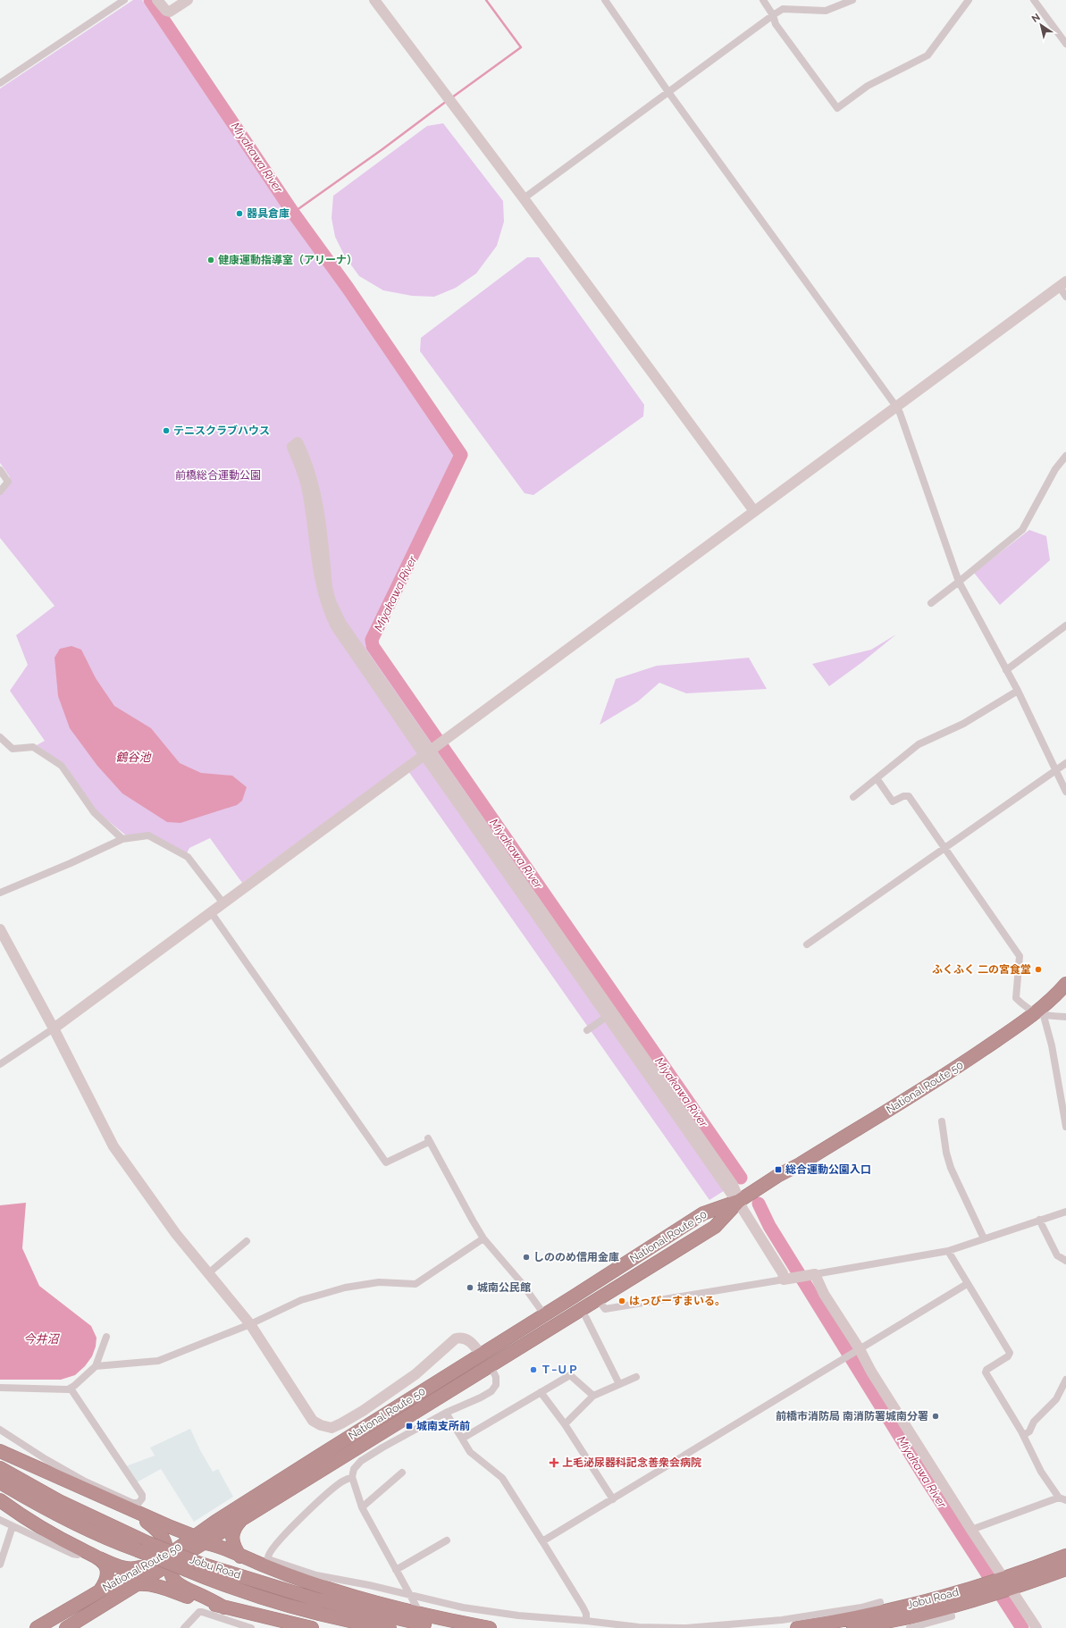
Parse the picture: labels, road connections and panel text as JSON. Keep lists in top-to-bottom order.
{
  "streets": {
    "highway": ["National Route 50", "Jobu Road"]
  },
  "water": ["Miyakawa River", "鶴谷池", "今井沼"],
  "parks": ["前橋総合運動公園"],
  "places": {
    "other": [
      "器具倉庫",
      "健康運動指導室（アリーナ）",
      "テニスクラブハウス",
      "ふくふく 二の宮食堂",
      "しののめ信用金庫",
      "城南公民館",
      "はっぴーすまいる。",
      "Ｔ−ＵＰ",
      "前橋市消防局 南消防署城南分署"
    ],
    "transit": ["総合運動公園入口", "城南支所前"],
    "health": ["上毛泌尿器科記念善衆会病院"]
  },
  "north": "top left"
}
